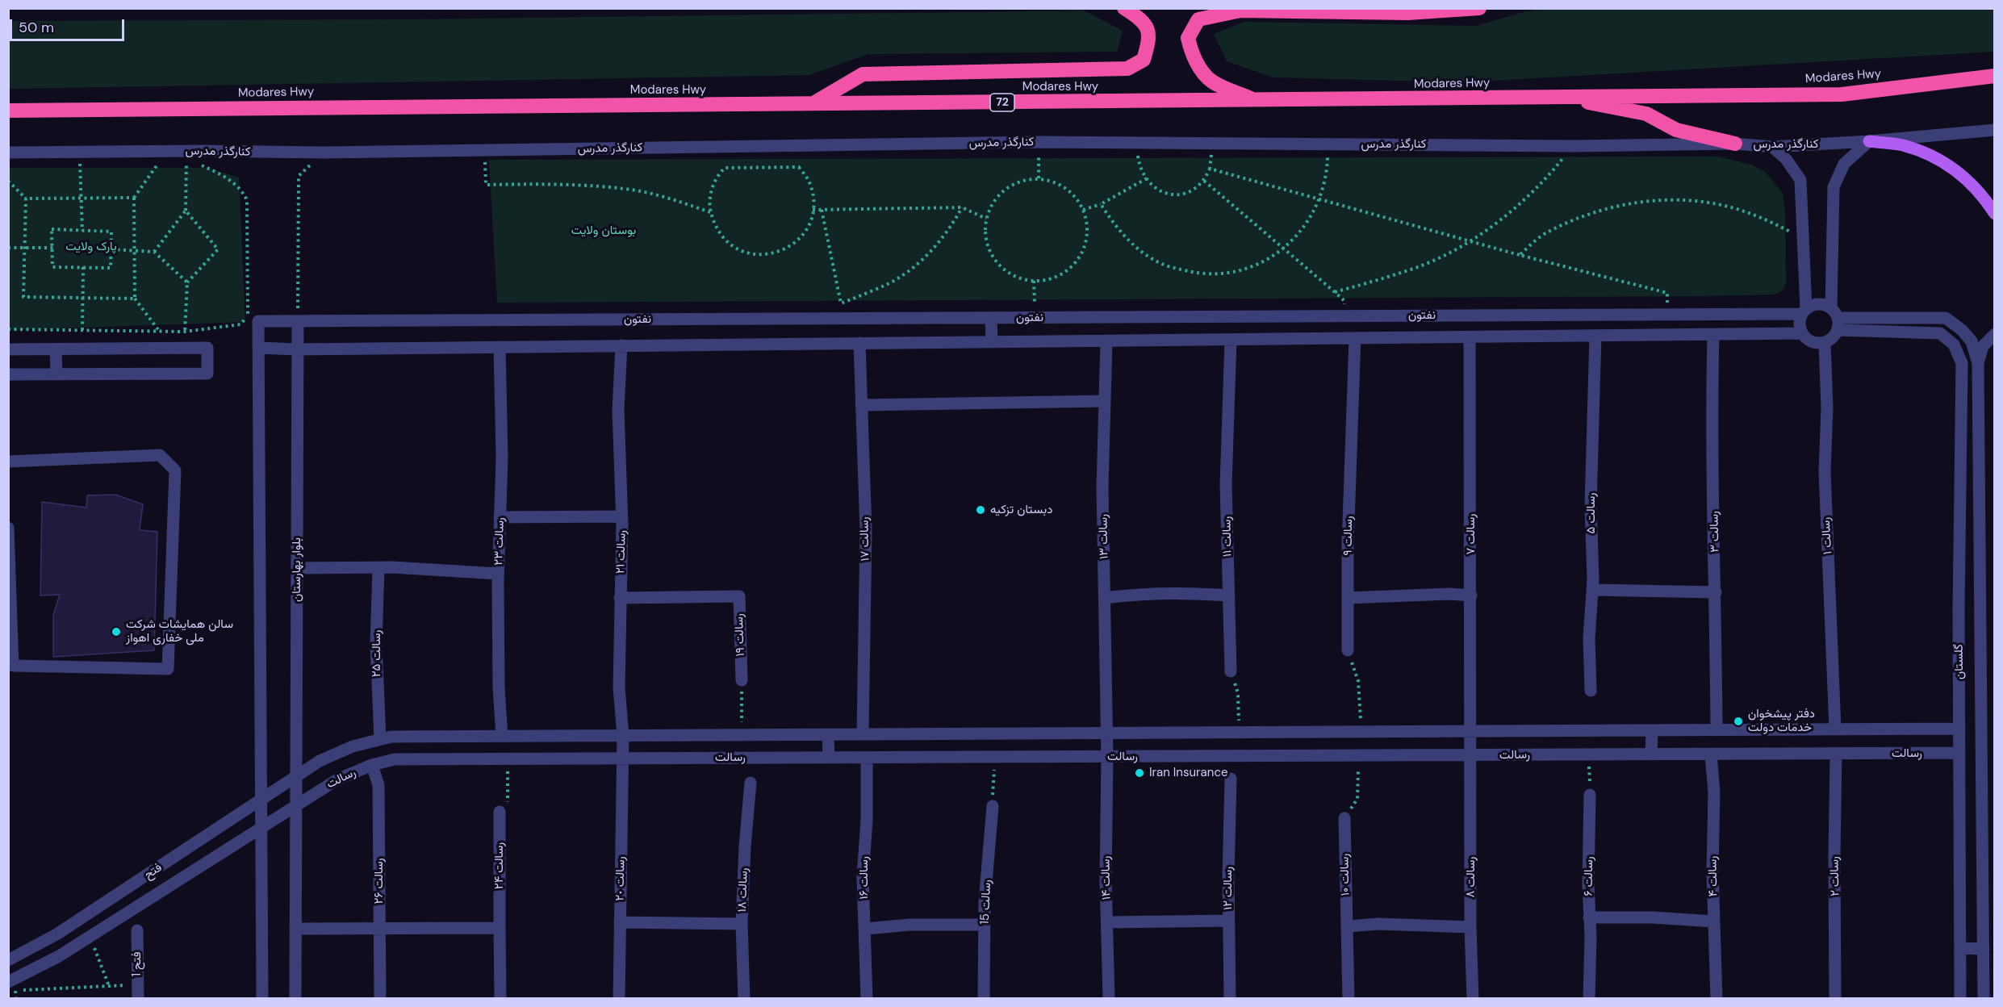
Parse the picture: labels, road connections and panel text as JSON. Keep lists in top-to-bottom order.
{
  "streets": {
    "highway": ["Modares Hwy", "72"],
    "street": [
      "کنارگذر مدرس",
      "نفتون",
      "رسالت ۵",
      "رسالت ۳",
      "رسالت ۷",
      "رسالت ۹",
      "رسالت ۱",
      "رسالت ۱۳",
      "رسالت ۱۱",
      "رسالت ۱۷",
      "رسالت ۲۳",
      "رسالت ۲۱",
      "بلوار بهارستان",
      "رسالت ۱۹",
      "رسالت ۲۵",
      "گلستان",
      "رسالت",
      "رسالت ۲۴",
      "فتح",
      "رسالت ۱۰",
      "رسالت ۶",
      "رسالت ۴",
      "رسالت ۲",
      "رسالت ۸",
      "رسالت ۱۶",
      "رسالت ۱۴",
      "رسالت ٢٠",
      "رسالت ۲۶",
      "رسالت ۱۲",
      "رسالت ۱۸",
      "رسالت 15",
      "فتح 1"
    ]
  },
  "crossings": [
    ["نفتون", "رسالت ۵"],
    ["نفتون", "رسالت ۳"],
    ["نفتون", "رسالت ۷"],
    ["نفتون", "رسالت ۹"],
    ["نفتون", "رسالت ۱"],
    ["نفتون", "رسالت ۱۳"],
    ["نفتون", "رسالت ۱۱"],
    ["نفتون", "رسالت ۱۷"],
    ["نفتون", "رسالت ۲۳"],
    ["نفتون", "رسالت ۲۱"],
    ["نفتون", "بلوار بهارستان"],
    ["نفتون", "گلستان"],
    ["رسالت ۳", "رسالت"],
    ["رسالت ۷", "رسالت"],
    ["رسالت ۷", "رسالت ۸"],
    ["رسالت ۱", "گلستان"],
    ["رسالت ۱", "رسالت"],
    ["رسالت ۱۳", "رسالت"],
    ["رسالت ۱۳", "رسالت ۱۴"],
    ["رسالت ۱۷", "رسالت"],
    ["رسالت ۲۳", "رسالت"],
    ["رسالت ۲۱", "رسالت ۱۹"],
    ["رسالت ۲۱", "رسالت"],
    ["رسالت ۲۱", "رسالت ٢٠"],
    ["بلوار بهارستان", "رسالت"],
    ["بلوار بهارستان", "فتح"],
    ["رسالت ۲۵", "رسالت"],
    ["گلستان", "رسالت"],
    ["رسالت", "فتح"],
    ["رسالت", "رسالت ۴"],
    ["رسالت", "رسالت ۲"],
    ["رسالت", "رسالت ۸"],
    ["رسالت", "رسالت ۱۶"],
    ["رسالت", "رسالت ۱۴"],
    ["رسالت", "رسالت ٢٠"],
    ["رسالت", "رسالت ۲۶"]
  ],
  "parks": ["بوستان ولایت", "پارک ولایت"],
  "places": [
    "دبستان تزکیه",
    "سالن همایشات شرکت ملی خفاری اهواز",
    "دفتر پیشخوان خدمات دولت",
    "Iran Insurance"
  ],
  "scale_bar": "50 m"
}
